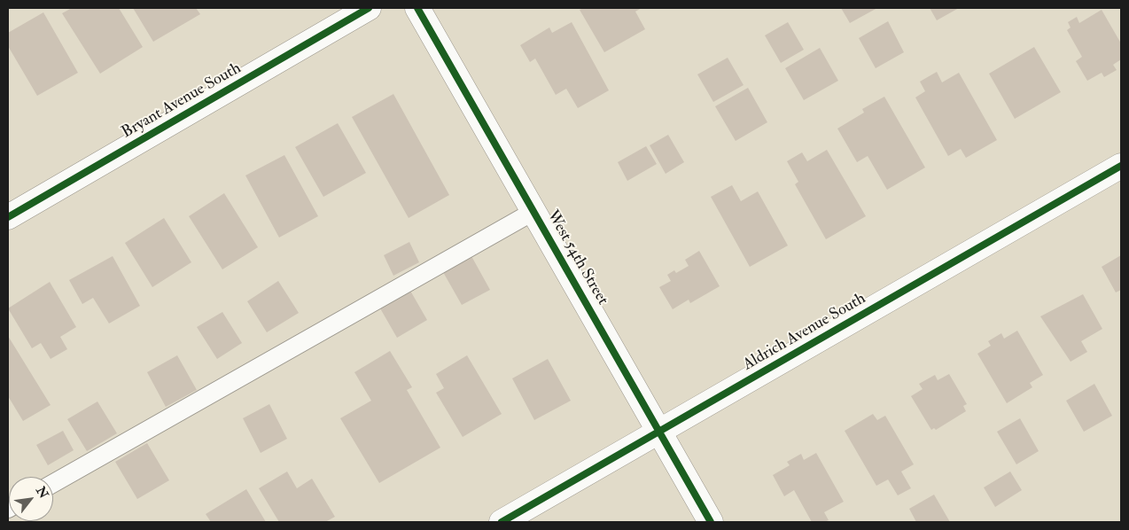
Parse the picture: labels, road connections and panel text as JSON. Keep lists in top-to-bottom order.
{
  "streets": {
    "street": ["Bryant Avenue South", "West 54th Street", "Aldrich Avenue South"]
  },
  "crossings": [
    ["West 54th Street", "Aldrich Avenue South"]
  ],
  "north": "top right"
}
